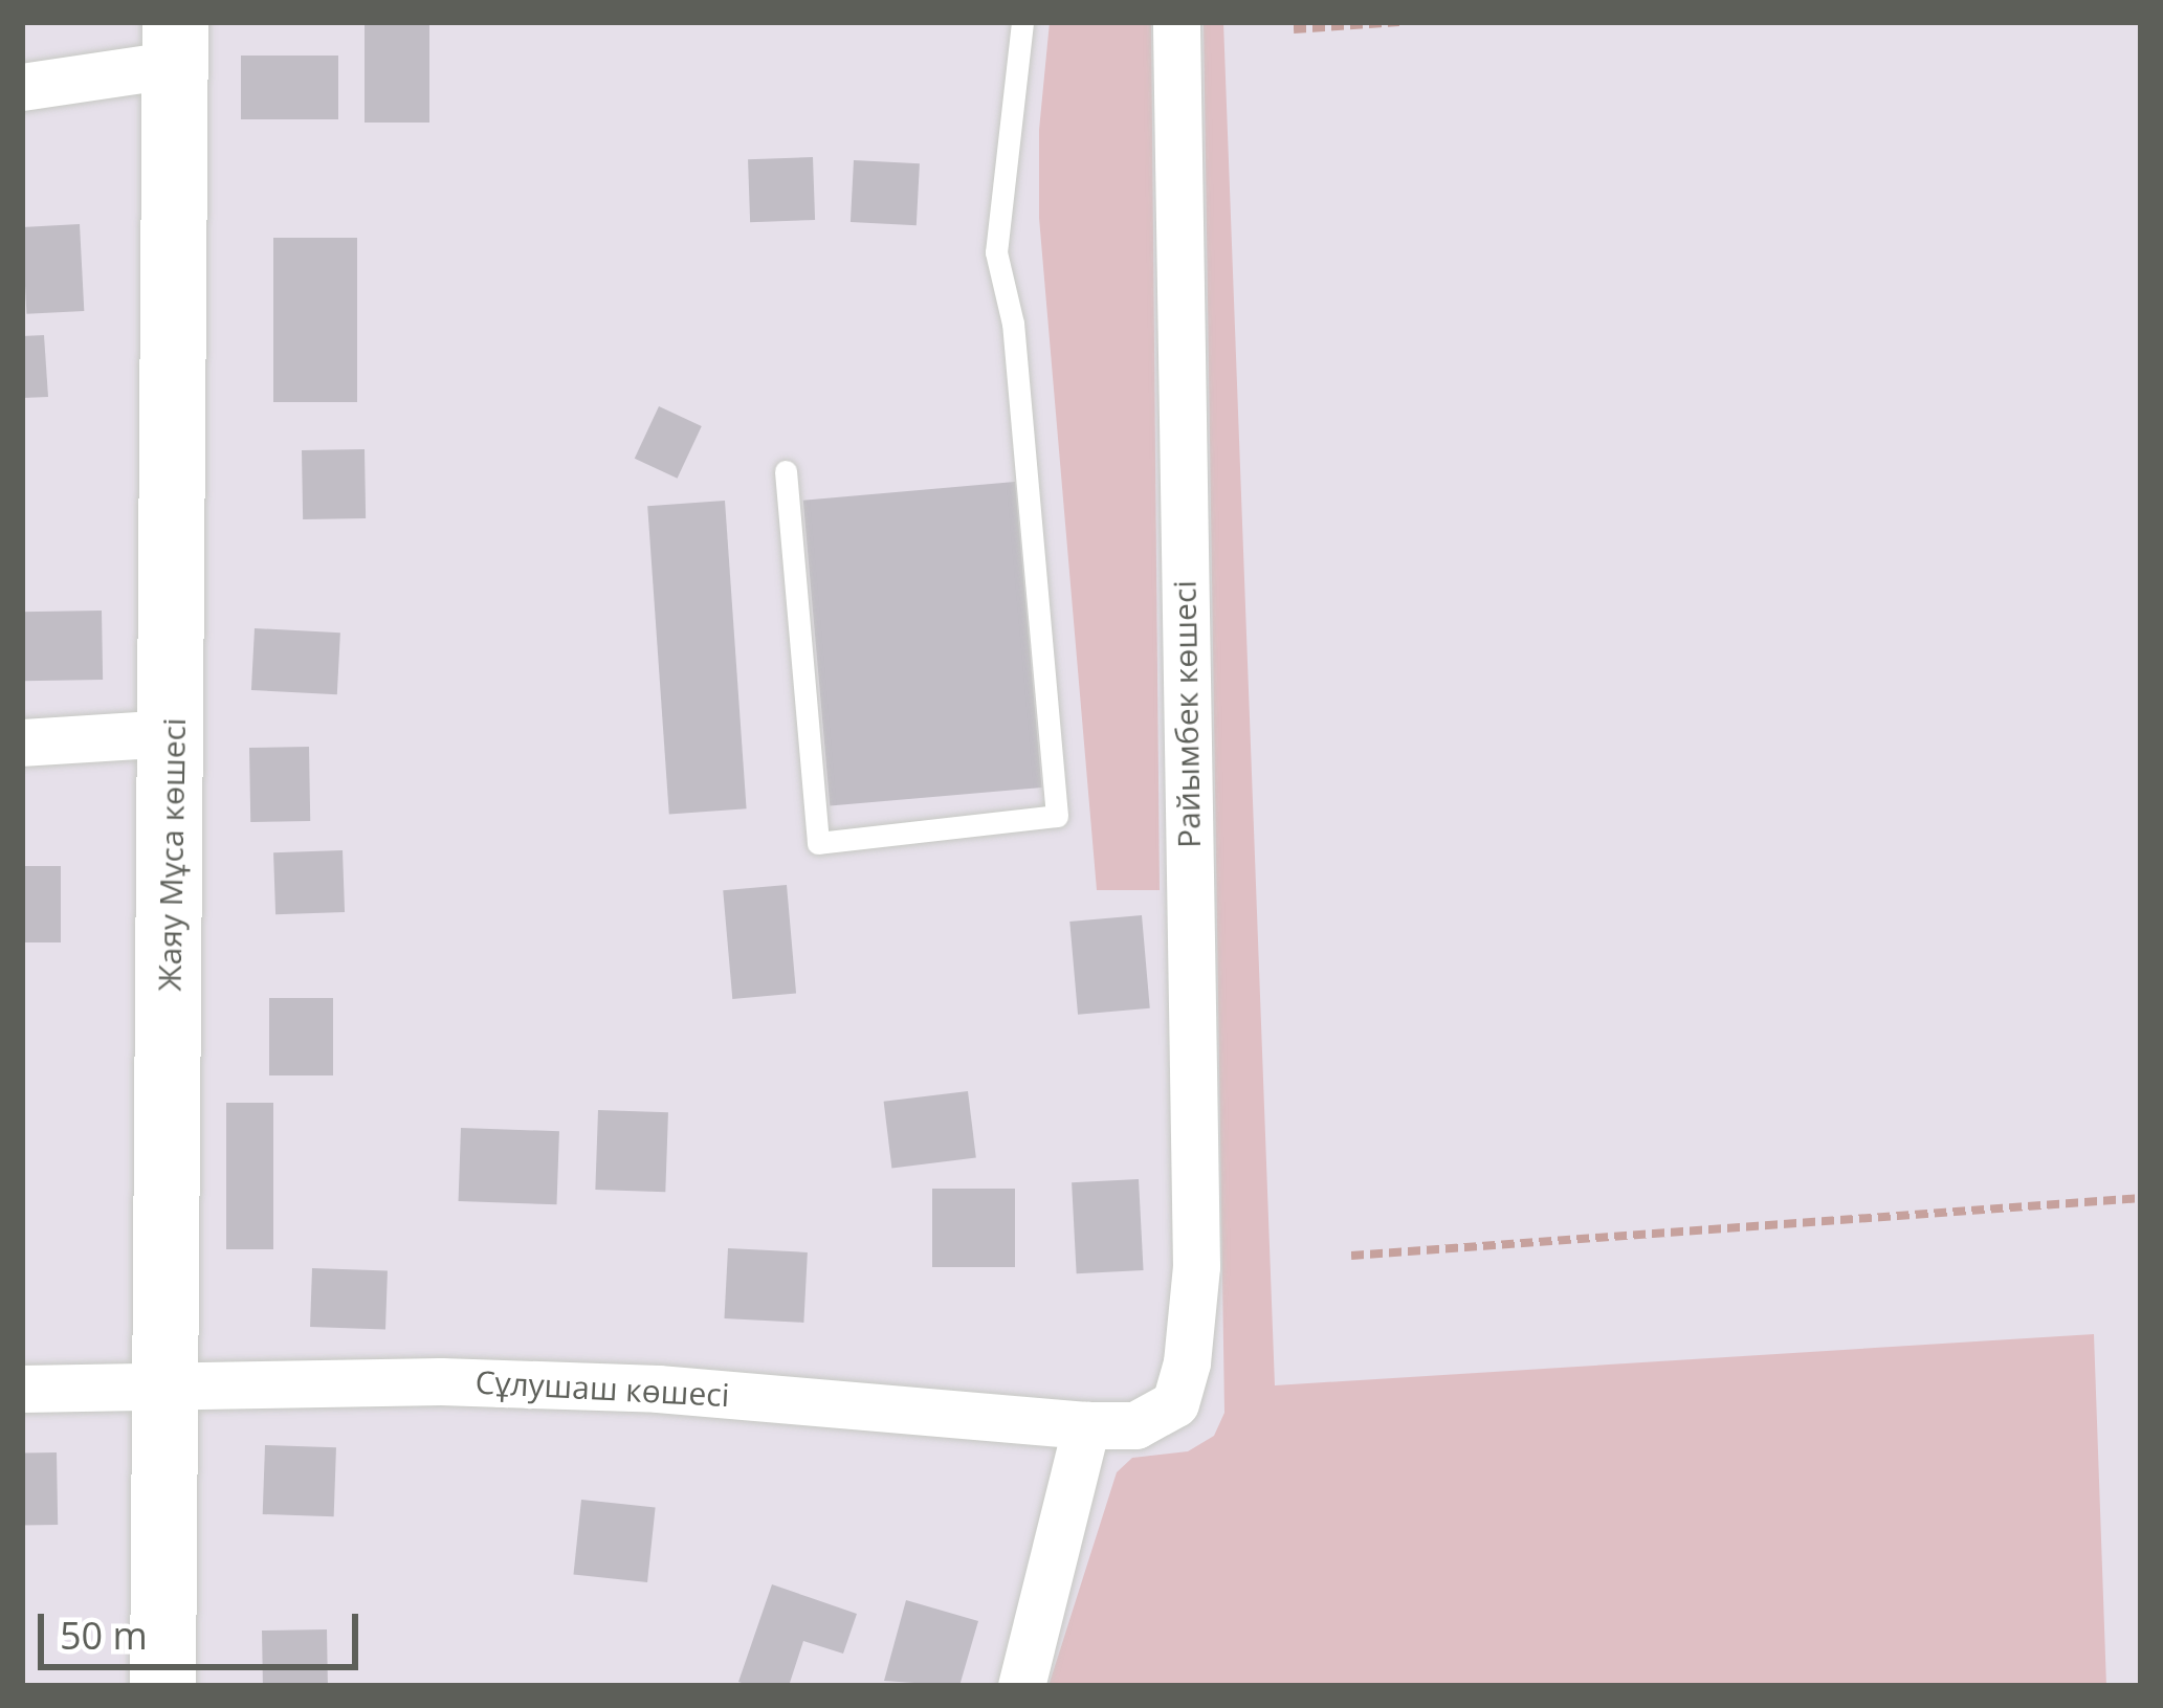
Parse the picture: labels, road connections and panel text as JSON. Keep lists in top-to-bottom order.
{
  "streets": {
    "street": ["Райымбек көшесі", "Жаяу Мұса көшесі", "Сұлушаш көшесі"]
  },
  "crossings": [
    ["Райымбек көшесі", "Сұлушаш көшесі"],
    ["Жаяу Мұса көшесі", "Сұлушаш көшесі"]
  ],
  "scale_bar": "50 m"
}
